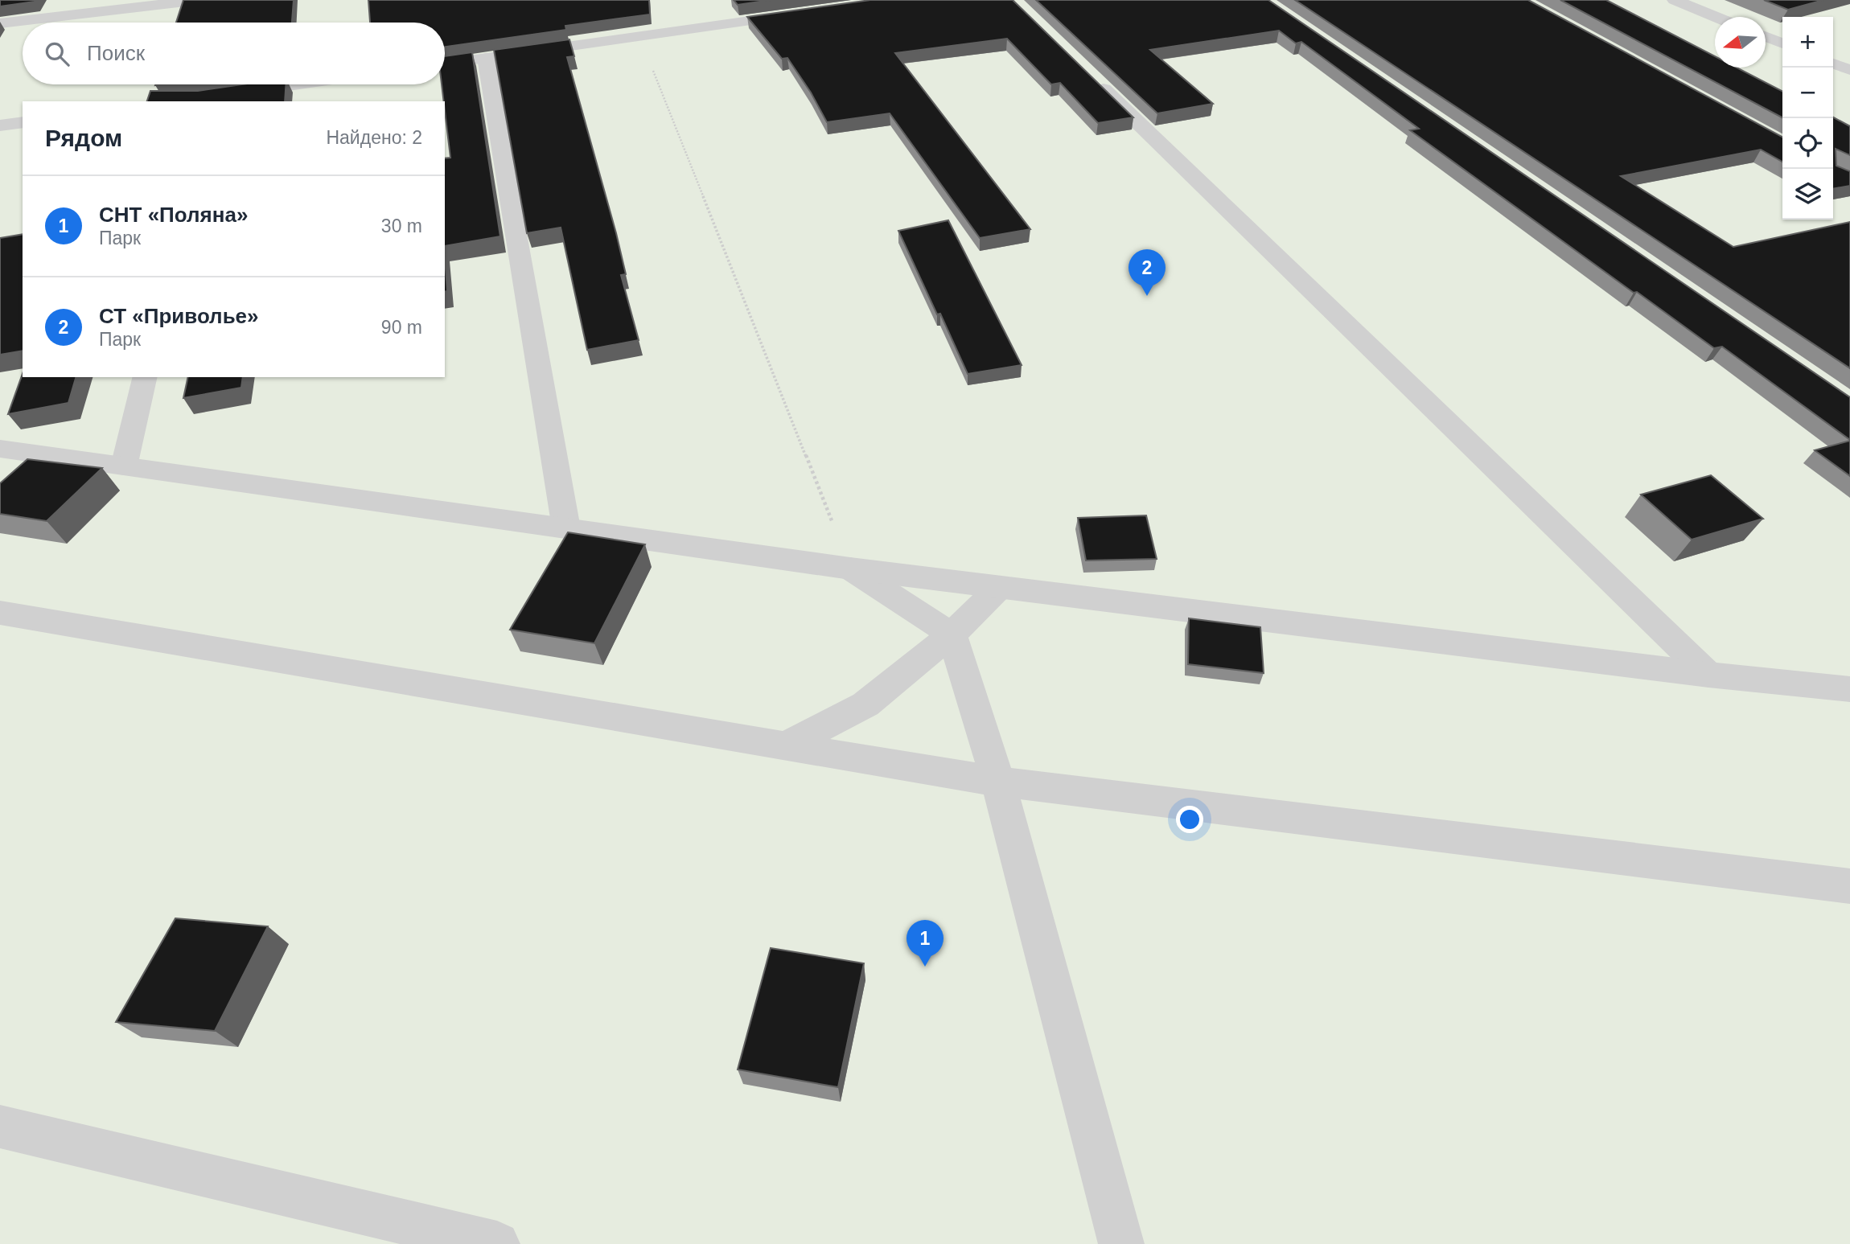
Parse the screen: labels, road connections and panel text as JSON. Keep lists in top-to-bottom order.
{
  "north": "left",
  "page": {
    "map_buttons": ["+", "−"],
    "search": "Поиск",
    "heading": ["Рядом", "Найдено: 2"],
    "list": [
      {
        "mark": "1",
        "name": "СНТ «Поляна»",
        "note": "Парк",
        "value": "30 m"
      },
      {
        "mark": "2",
        "name": "СТ «Приволье»",
        "note": "Парк",
        "value": "90 m"
      }
    ],
    "pins": ["2", "1"]
  }
}
